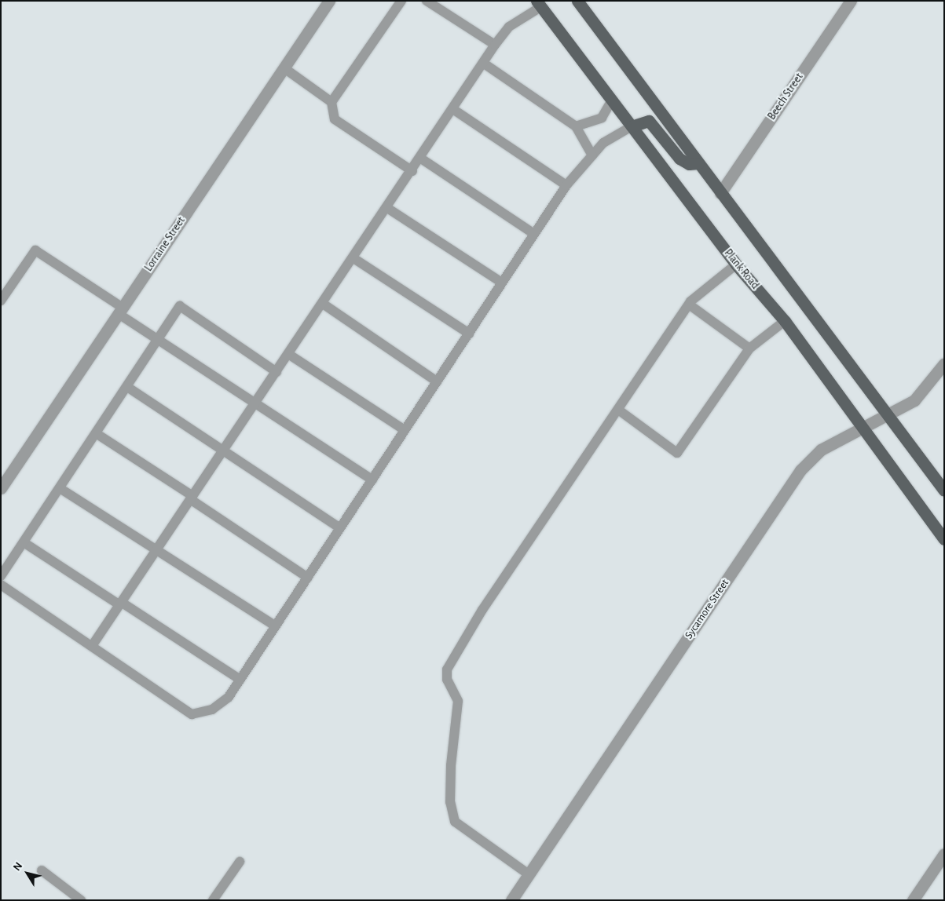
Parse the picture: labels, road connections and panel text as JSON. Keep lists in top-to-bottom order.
{
  "streets": {
    "main road": ["Plank Road"],
    "street": ["Beech Street", "Lorraine Street", "Sycamore Street"]
  },
  "crossings": [
    ["Plank Road", "Sycamore Street"]
  ],
  "north": "top left"
}
